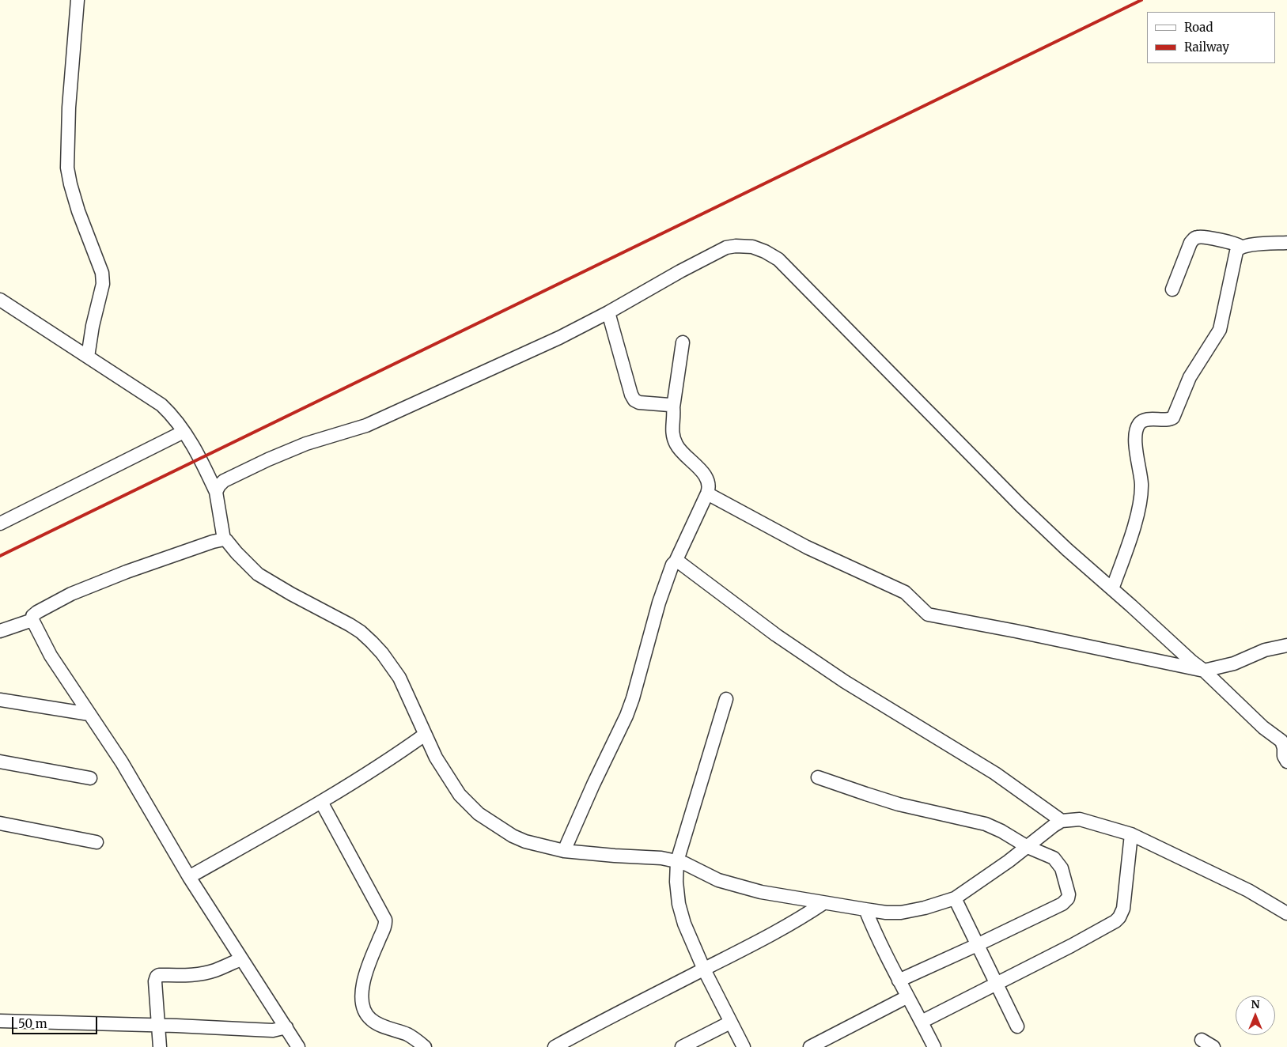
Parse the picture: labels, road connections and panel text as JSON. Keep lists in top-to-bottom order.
{
  "legend": ["Road", "Railway"],
  "scale_bar": "50 m",
  "north": "top"
}
